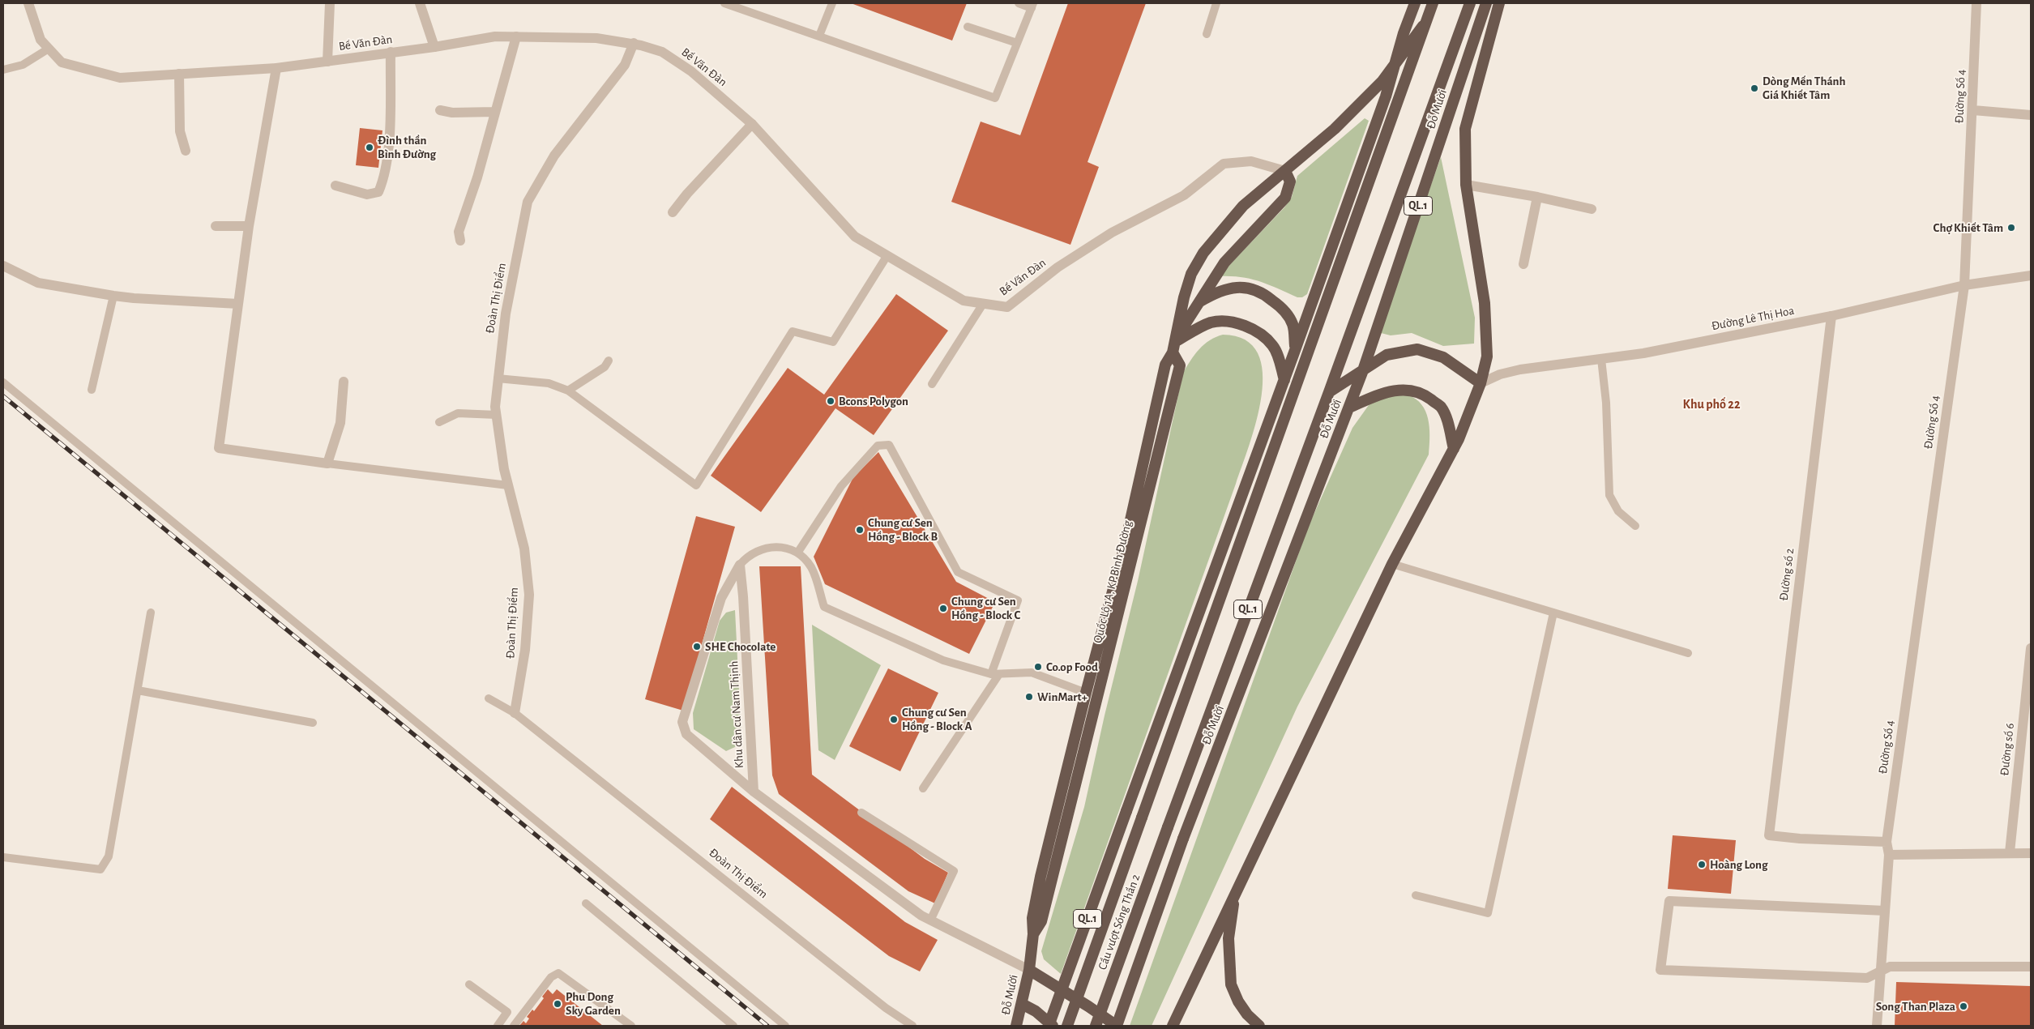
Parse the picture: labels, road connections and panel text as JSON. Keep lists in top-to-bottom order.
{
  "streets": {
    "highway": [
      "Đỗ Mười",
      "QL.1",
      "Quốc Lộ 1A, KP.Bình Đường",
      "Cầu vượt Sóng Thần 2"
    ],
    "street": [
      "Bế Văn Đàn",
      "Đường Số 4",
      "Đoàn Thị Điểm",
      "Đường Lê Thị Hoa",
      "Đường số 2",
      "Khu dân cư Nam Thịnh",
      "Đường số 6"
    ]
  },
  "crossings": [
    ["Bế Văn Đàn", "Đoàn Thị Điểm"],
    ["Đường Số 4", "Đường Lê Thị Hoa"],
    ["Đường Số 4", "Đường số 2"],
    ["Đỗ Mười", "Quốc Lộ 1A, KP.Bình Đường"],
    ["Đỗ Mười", "Khu dân cư Nam Thịnh"],
    ["Đỗ Mười", "Cầu vượt Sóng Thần 2"],
    ["Đường Lê Thị Hoa", "Đường số 2"]
  ],
  "districts": ["Khu phố 22"],
  "places": [
    "Dòng Mến Thánh Giá Khiết Tâm",
    "Đình thần Bình Đường",
    "Chợ Khiết Tâm",
    "Bcons Polygon",
    "Chung cư Sen Hồng - Block B",
    "Chung cư Sen Hồng - Block C",
    "SHE Chocolate",
    "Co.op Food",
    "WinMart+",
    "Chung cư Sen Hồng - Block A",
    "Hoàng Long",
    "Phu Dong Sky Garden",
    "Song Than Plaza"
  ]
}
